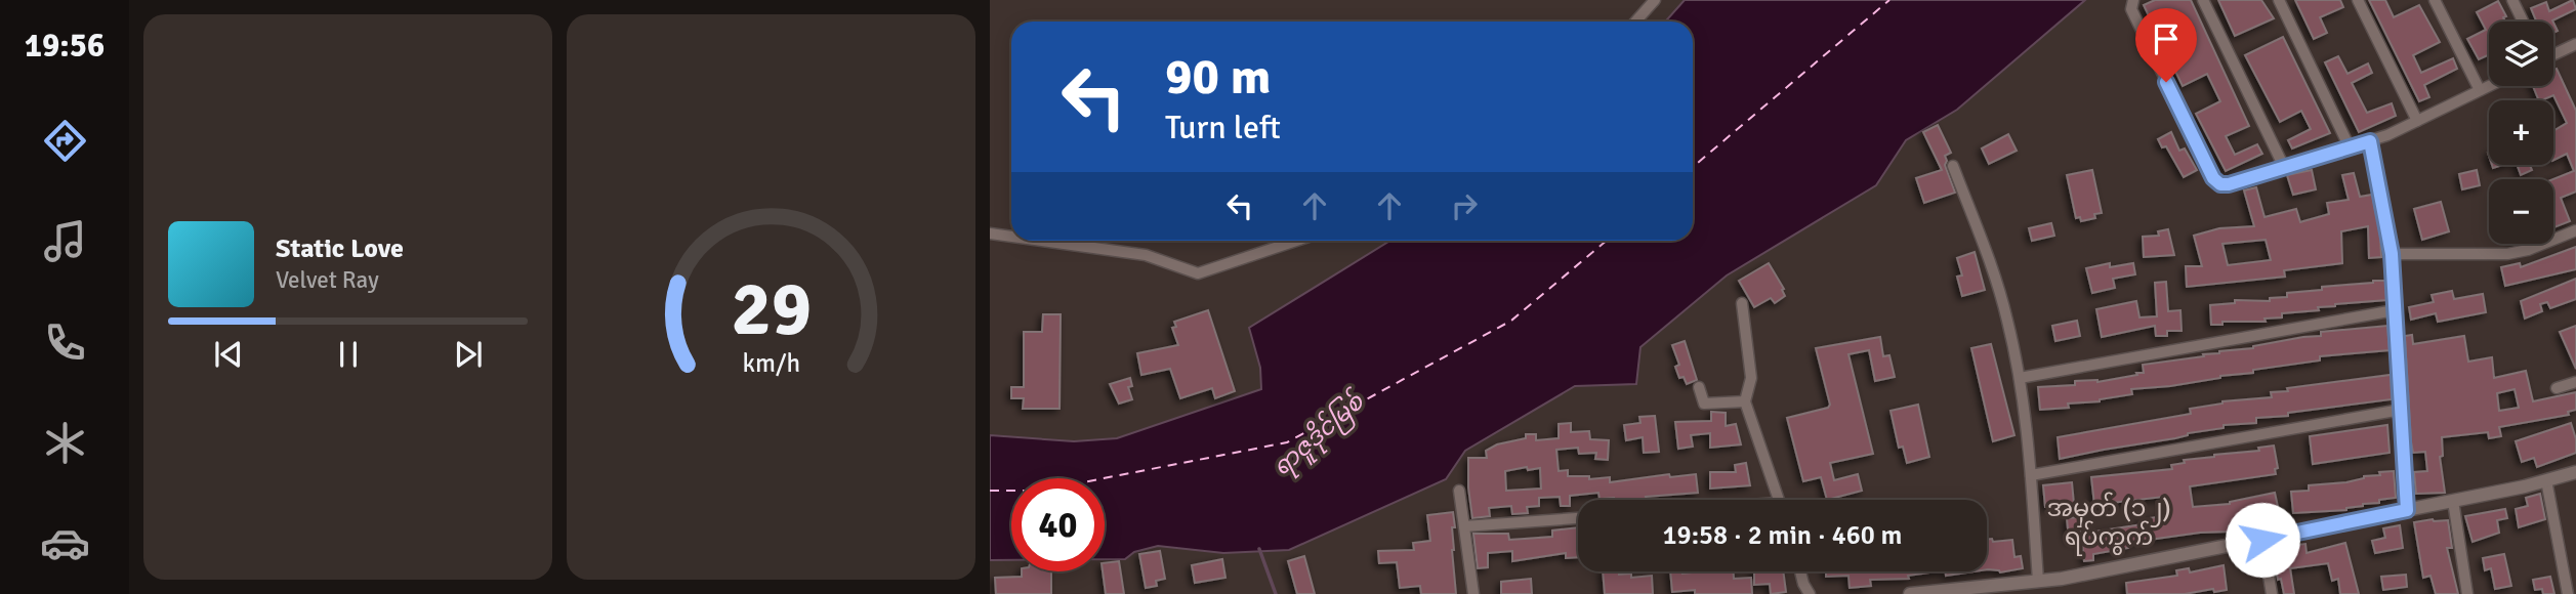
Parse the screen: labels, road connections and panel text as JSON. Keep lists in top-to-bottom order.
{
  "districts": ["အမှတ် (၁၂) ရပ်ကွက်"],
  "water": ["ရာဇူဒိုင်မြစ်"],
  "page": {
    "tabs": "19:56",
    "map_buttons": ["+", "−"],
    "turn": ["90 m", "Turn left"],
    "song": ["Static Love", "Velvet Ray"],
    "limit": "40",
    "trip": "19:58 · 2 min · 460 m",
    "gauge": ["29", "km/h"]
  }
}
